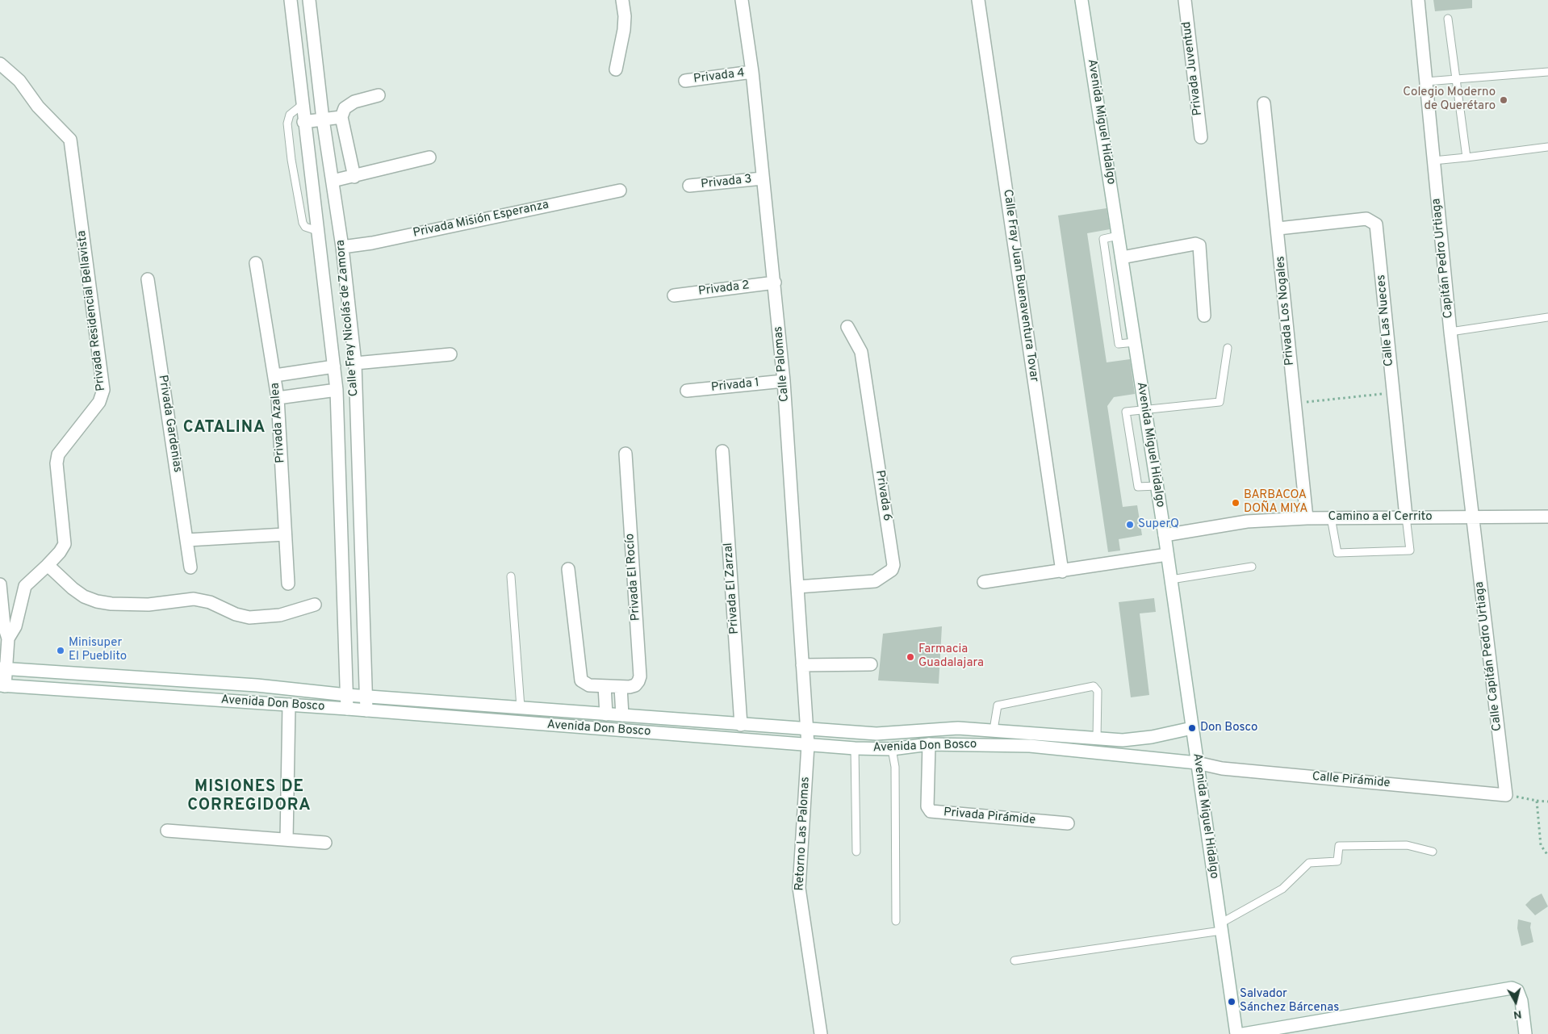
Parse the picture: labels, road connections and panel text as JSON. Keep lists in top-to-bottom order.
{
  "streets": {
    "street": [
      "Privada Juventud",
      "Privada 4",
      "Avenida Miguel Hidalgo",
      "Privada 3",
      "Privada Misión Esperanza",
      "Capitán Pedro Urtiaga",
      "Calle Fray Juan Buenaventura Tovar",
      "Privada 2",
      "Privada Residencial Bellavista",
      "Privada Los Nogales",
      "Calle Fray Nicolás de Zamora",
      "Calle Las Nueces",
      "Calle Palomas",
      "Privada 1",
      "Privada Azalea",
      "Privada Gardenias",
      "Privada 6",
      "Camino a el Cerrito",
      "Privada El Rocío",
      "Privada El Zarzal",
      "Calle Capitán Pedro Urtiaga",
      "Avenida Don Bosco",
      "Calle Pirámide",
      "Privada Pirámide",
      "Retorno Las Palomas"
    ]
  },
  "crossings": [
    ["Privada 4", "Calle Palomas"],
    ["Avenida Miguel Hidalgo", "Camino a el Cerrito"],
    ["Avenida Miguel Hidalgo", "Avenida Don Bosco"],
    ["Avenida Miguel Hidalgo", "Calle Pirámide"],
    ["Privada 3", "Calle Palomas"],
    ["Privada Misión Esperanza", "Calle Fray Nicolás de Zamora"],
    ["Capitán Pedro Urtiaga", "Camino a el Cerrito"],
    ["Capitán Pedro Urtiaga", "Calle Capitán Pedro Urtiaga"],
    ["Privada 2", "Calle Palomas"],
    ["Privada Residencial Bellavista", "Avenida Don Bosco"],
    ["Privada Los Nogales", "Calle Las Nueces"],
    ["Privada Los Nogales", "Camino a el Cerrito"],
    ["Calle Fray Nicolás de Zamora", "Avenida Don Bosco"],
    ["Calle Las Nueces", "Camino a el Cerrito"],
    ["Calle Palomas", "Privada 1"],
    ["Calle Palomas", "Privada 6"],
    ["Calle Palomas", "Avenida Don Bosco"],
    ["Calle Palomas", "Retorno Las Palomas"],
    ["Camino a el Cerrito", "Calle Capitán Pedro Urtiaga"],
    ["Privada El Zarzal", "Avenida Don Bosco"],
    ["Calle Capitán Pedro Urtiaga", "Calle Pirámide"],
    ["Avenida Don Bosco", "Calle Pirámide"],
    ["Avenida Don Bosco", "Privada Pirámide"],
    ["Avenida Don Bosco", "Retorno Las Palomas"]
  ],
  "districts": ["CATALINA", "MISIONES DE CORREGIDORA"],
  "places": [
    "Colegio Moderno de Querétaro",
    "BARBACOA DOÑA MIYA",
    "SuperQ",
    "Minisuper El Pueblito",
    "Farmacia Guadalajara",
    "Don Bosco",
    "Salvador Sánchez Bárcenas"
  ],
  "north": "bottom"
}
